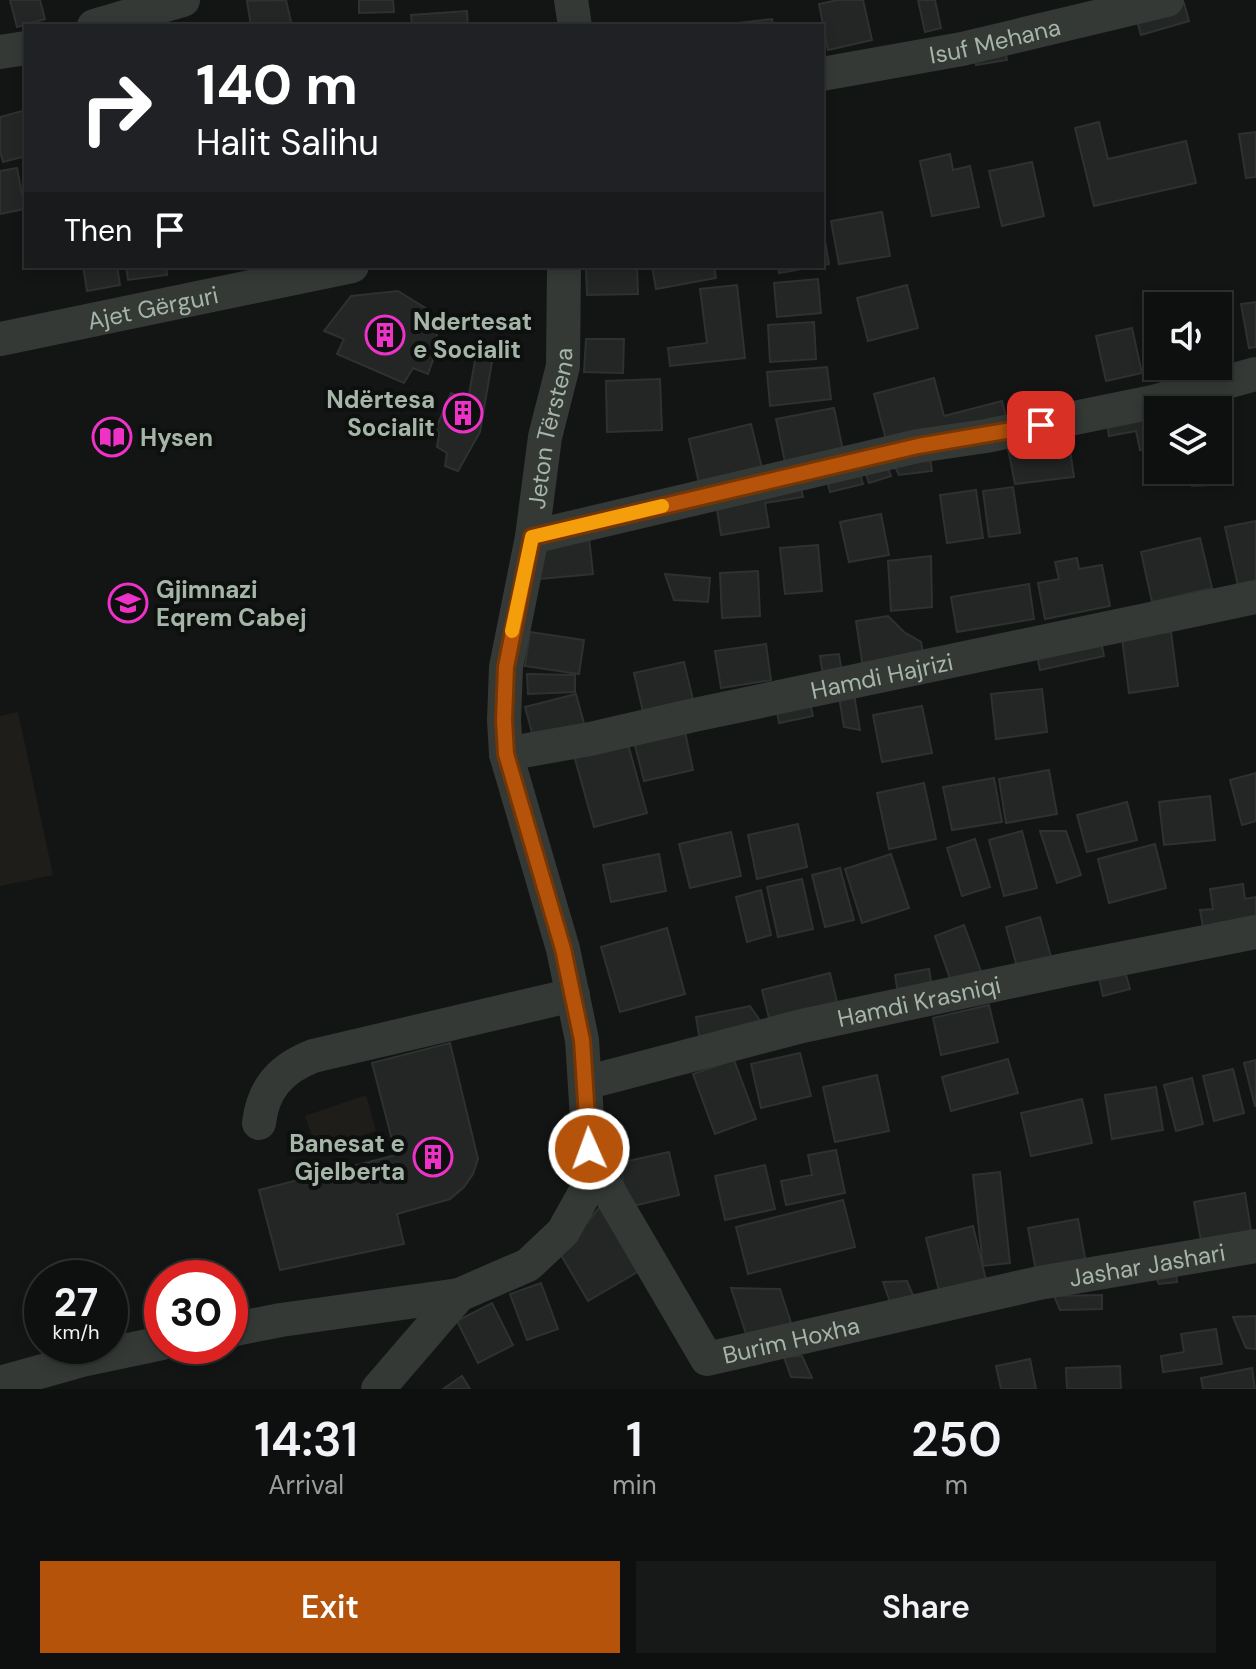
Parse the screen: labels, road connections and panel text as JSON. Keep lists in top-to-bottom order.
{
  "streets": {
    "street": [
      "Isuf Mehana",
      "Ajet Gërguri",
      "Jeton Tërstena",
      "Hamdi Hajrizi",
      "Hamdi Krasniqi",
      "Jashar Jashari",
      "Burim Hoxha"
    ]
  },
  "crossings": [
    ["Jeton Tërstena", "Hamdi Hajrizi"],
    ["Jeton Tërstena", "Hamdi Krasniqi"],
    ["Jeton Tërstena", "Burim Hoxha"],
    ["Jashar Jashari", "Burim Hoxha"]
  ],
  "places": {
    "building": ["Ndertesat e Socialit", "Ndërtesa Socialit", "Banesat e Gjelberta"],
    "library": ["Hysen"],
    "school or university": ["Gjimnazi Eqrem Cabej"]
  },
  "page": {
    "turn": ["140 m", "Halit Salihu"],
    "then": "Then",
    "speed": "27 km/h",
    "limit": "30",
    "eta": [
      "14:31",
      "Arrival",
      "1",
      "min",
      "250",
      "m"
    ],
    "buttons": ["Exit", "Share"]
  }
}
